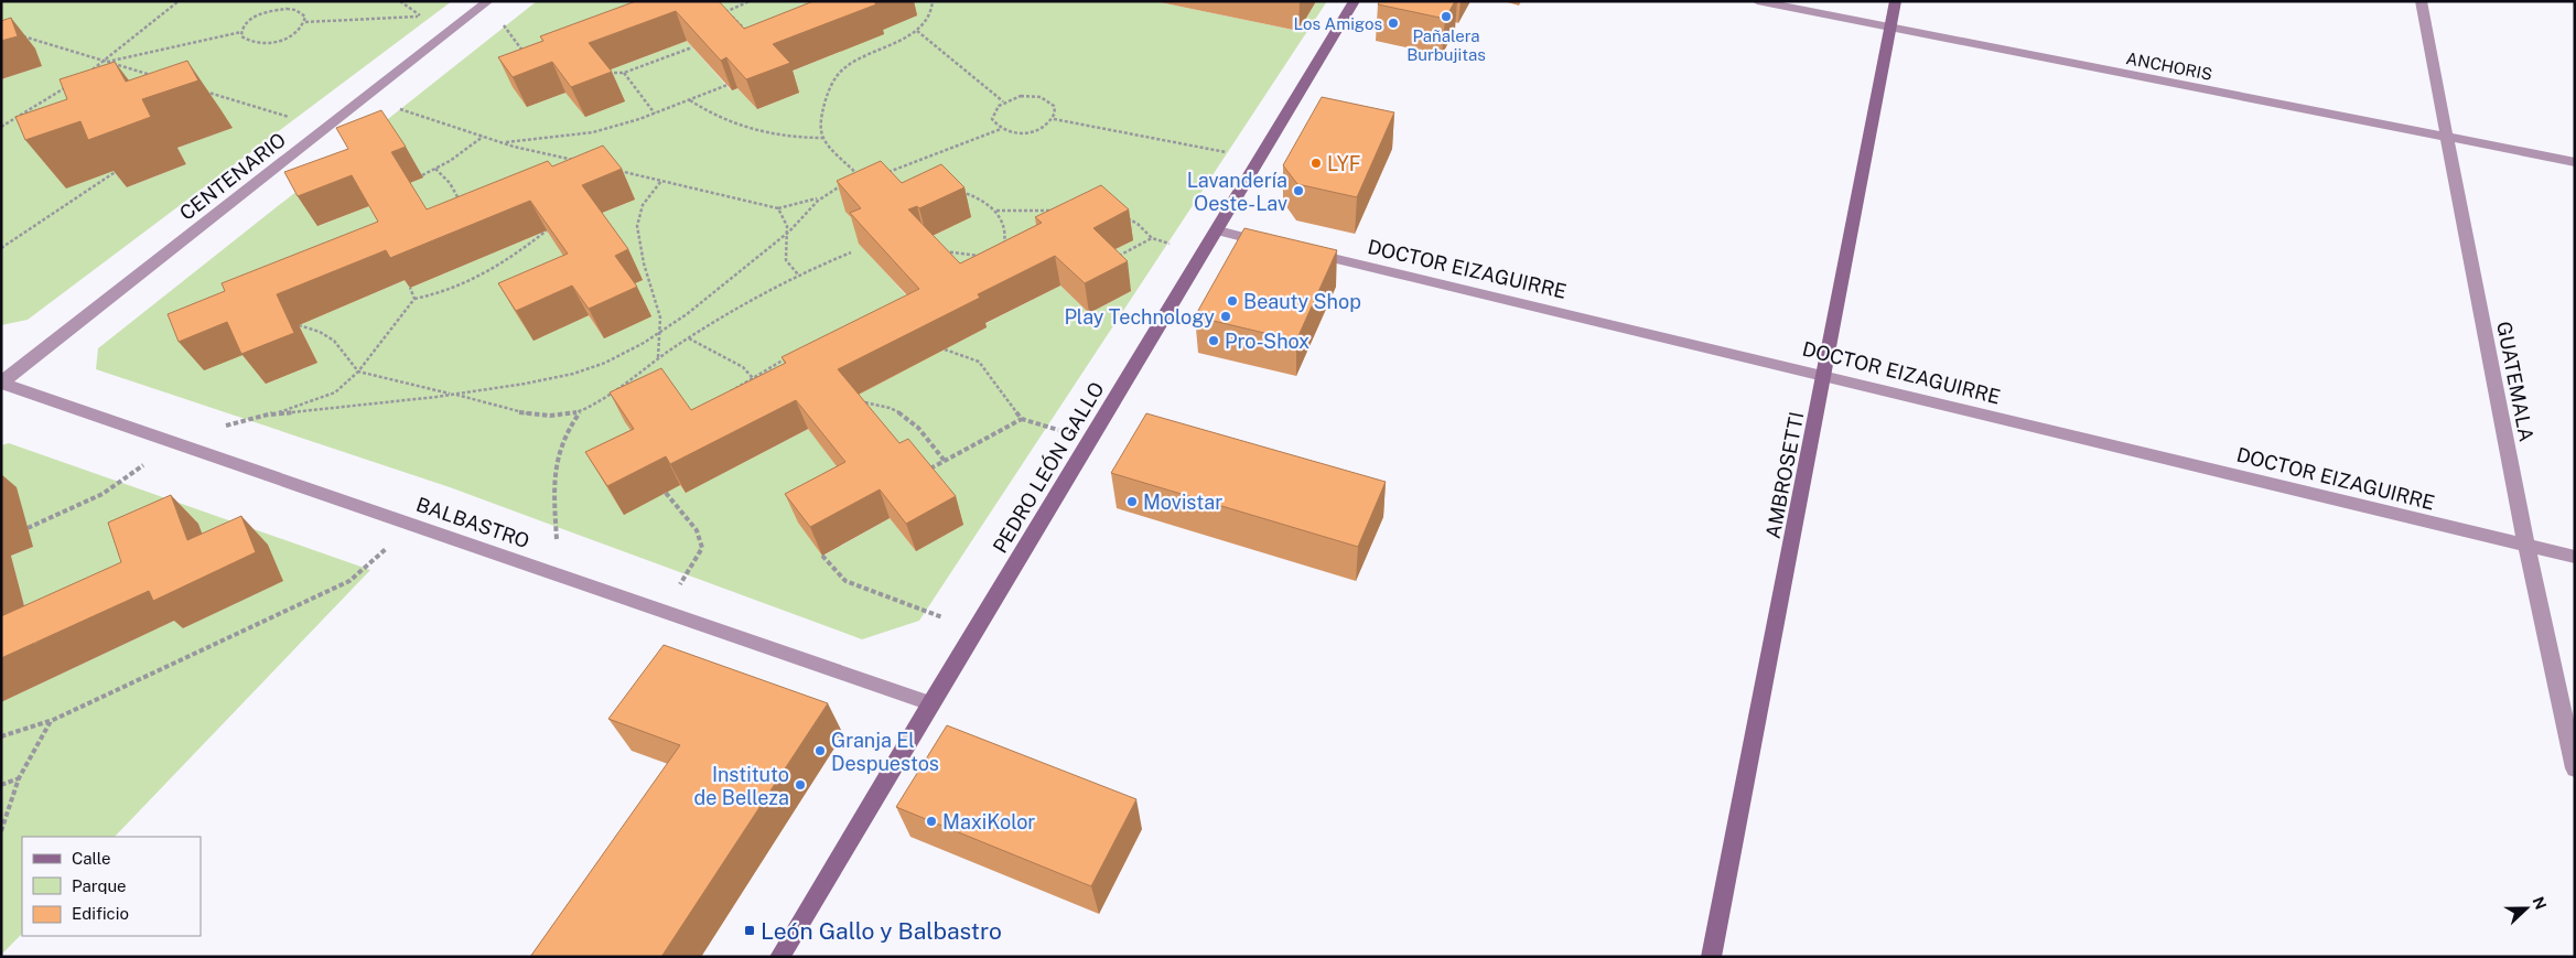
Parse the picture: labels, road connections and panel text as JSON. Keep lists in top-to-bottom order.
{
  "streets": {
    "street": [
      "ANCHORIS",
      "CENTENARIO",
      "DOCTOR EIZAGUIRRE",
      "GUATEMALA",
      "PEDRO LEÓN GALLO",
      "AMBROSETTI",
      "BALBASTRO"
    ]
  },
  "crossings": [
    ["ANCHORIS", "GUATEMALA"],
    ["ANCHORIS", "AMBROSETTI"],
    ["CENTENARIO", "BALBASTRO"],
    ["DOCTOR EIZAGUIRRE", "GUATEMALA"],
    ["DOCTOR EIZAGUIRRE", "AMBROSETTI"],
    ["PEDRO LEÓN GALLO", "BALBASTRO"]
  ],
  "places": {
    "other": [
      "Pañalera Burbujitas",
      "Los Amigos",
      "LYF",
      "Lavandería Oeste-Lav",
      "Beauty Shop",
      "Play Technology",
      "Pro-Shox",
      "Movistar",
      "Granja El Despuestos",
      "Instituto de Belleza",
      "MaxiKolor"
    ],
    "transit": ["León Gallo y Balbastro"]
  },
  "legend": ["Calle", "Parque", "Edificio"],
  "north": "right"
}
